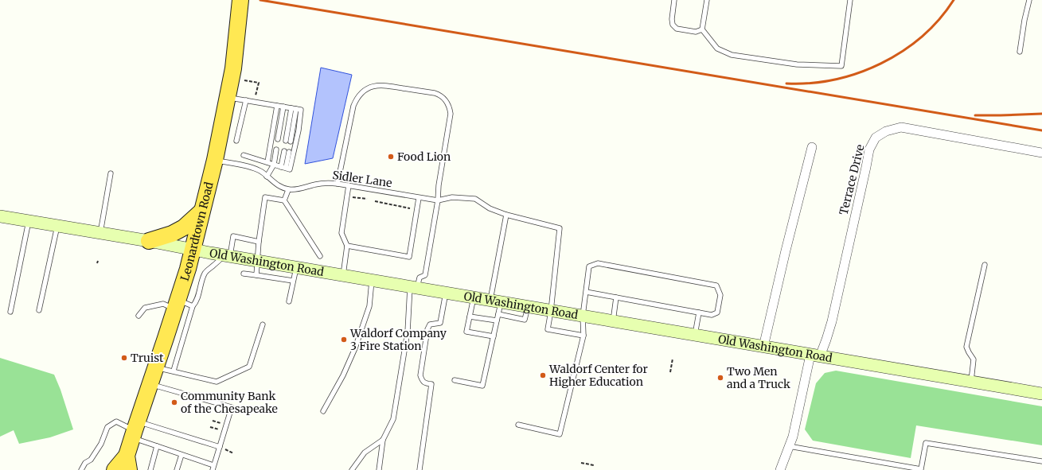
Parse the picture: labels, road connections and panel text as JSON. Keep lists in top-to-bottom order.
{
  "streets": {
    "highway": ["Leonardtown Road"],
    "main road": ["Old Washington Road"],
    "street": ["Terrace Drive"],
    "lane": ["Sidler Lane"]
  },
  "crossings": [
    ["Sidler Lane", "Old Washington Road"],
    ["Terrace Drive", "Old Washington Road"],
    ["Leonardtown Road", "Old Washington Road"]
  ],
  "places": [
    "Food Lion",
    "Waldorf Company 3 Fire Station",
    "Truist",
    "Waldorf Center for Higher Education",
    "Two Men and a Truck",
    "Community Bank of the Chesapeake"
  ]
}
